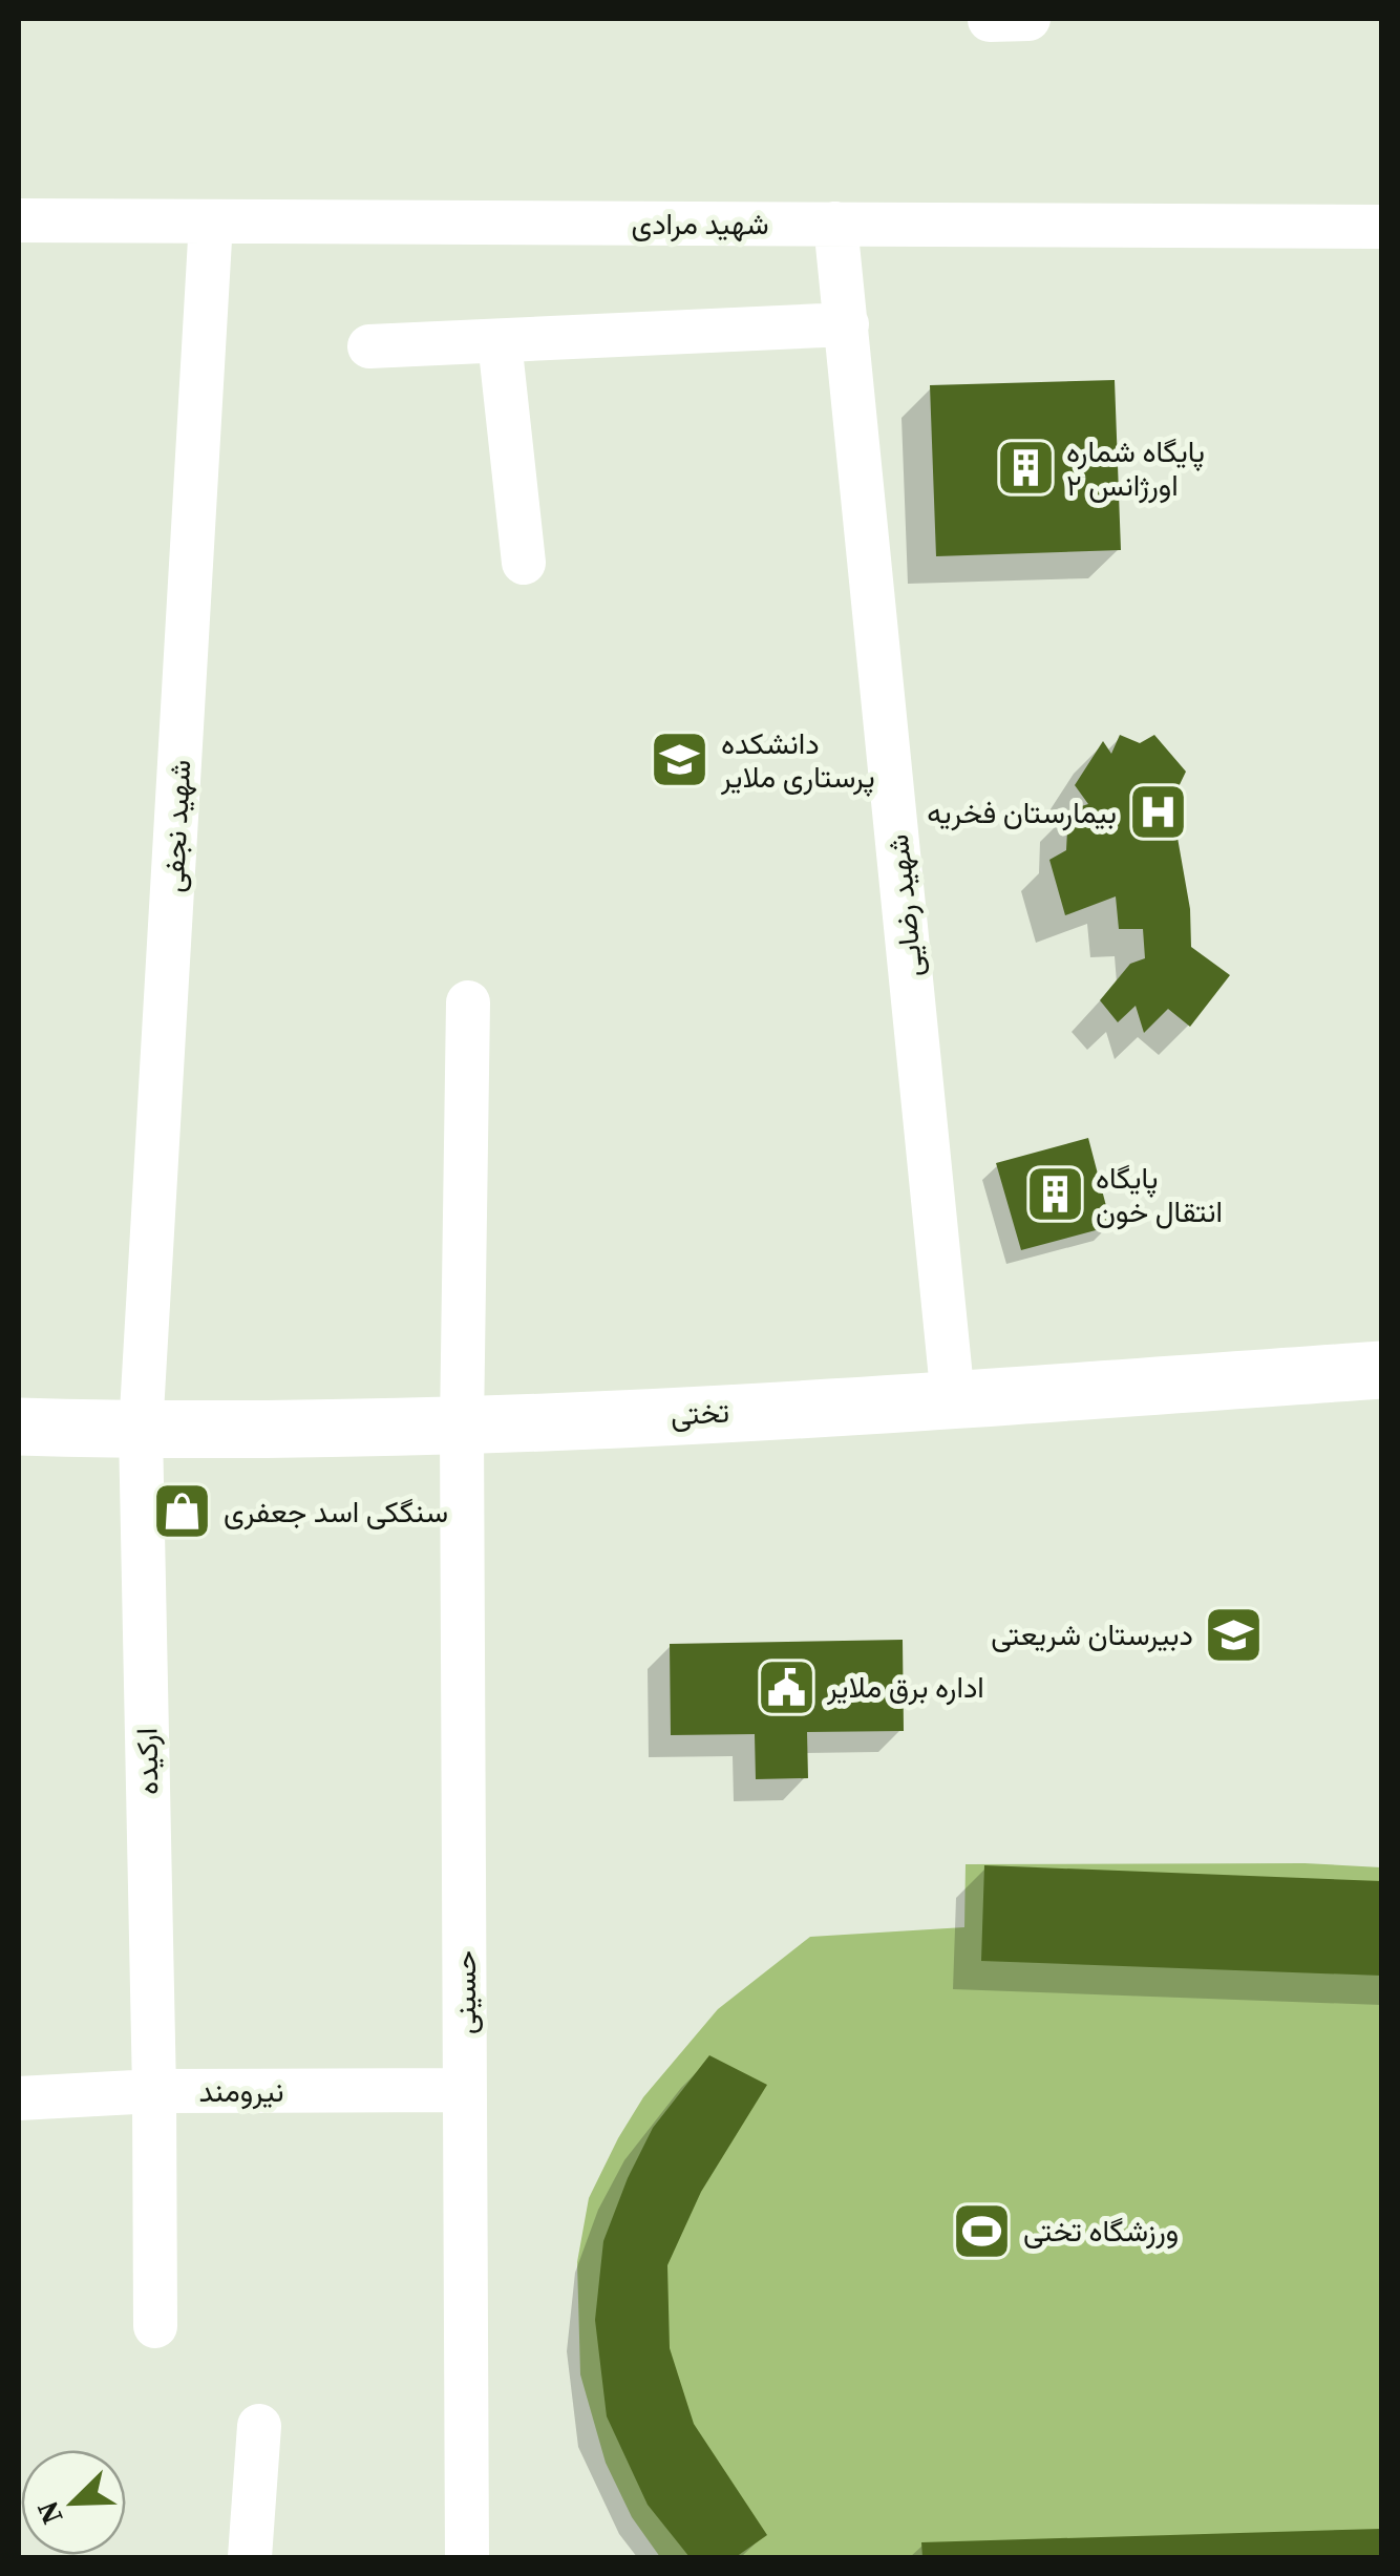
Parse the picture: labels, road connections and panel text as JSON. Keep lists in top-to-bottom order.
{
  "streets": {
    "main road": ["تختی"],
    "street": [
      "شهید مرادی",
      "شهید نجفی",
      "شهید رضایی",
      "ارکیده",
      "حسینی",
      "نیرومند"
    ]
  },
  "crossings": [
    ["شهید مرادی", "شهید نجفی"],
    ["شهید مرادی", "شهید رضایی"],
    ["شهید نجفی", "تختی"],
    ["شهید نجفی", "ارکیده"],
    ["شهید رضایی", "تختی"],
    ["تختی", "ارکیده"],
    ["تختی", "حسینی"],
    ["ارکیده", "نیرومند"],
    ["حسینی", "نیرومند"]
  ],
  "places": {
    "building": ["پایگاه شماره ۲ اورژانس", "پایگاه انتقال خون"],
    "school or university": ["دانشکده پرستاری ملایر", "دبیرستان شریعتی"],
    "hospital": ["بیمارستان فخریه"],
    "shop": ["سنگکی اسد جعفری"],
    "public building": ["اداره برق ملایر"],
    "sports": ["ورزشگاه تختی"]
  },
  "north": "bottom left"
}
